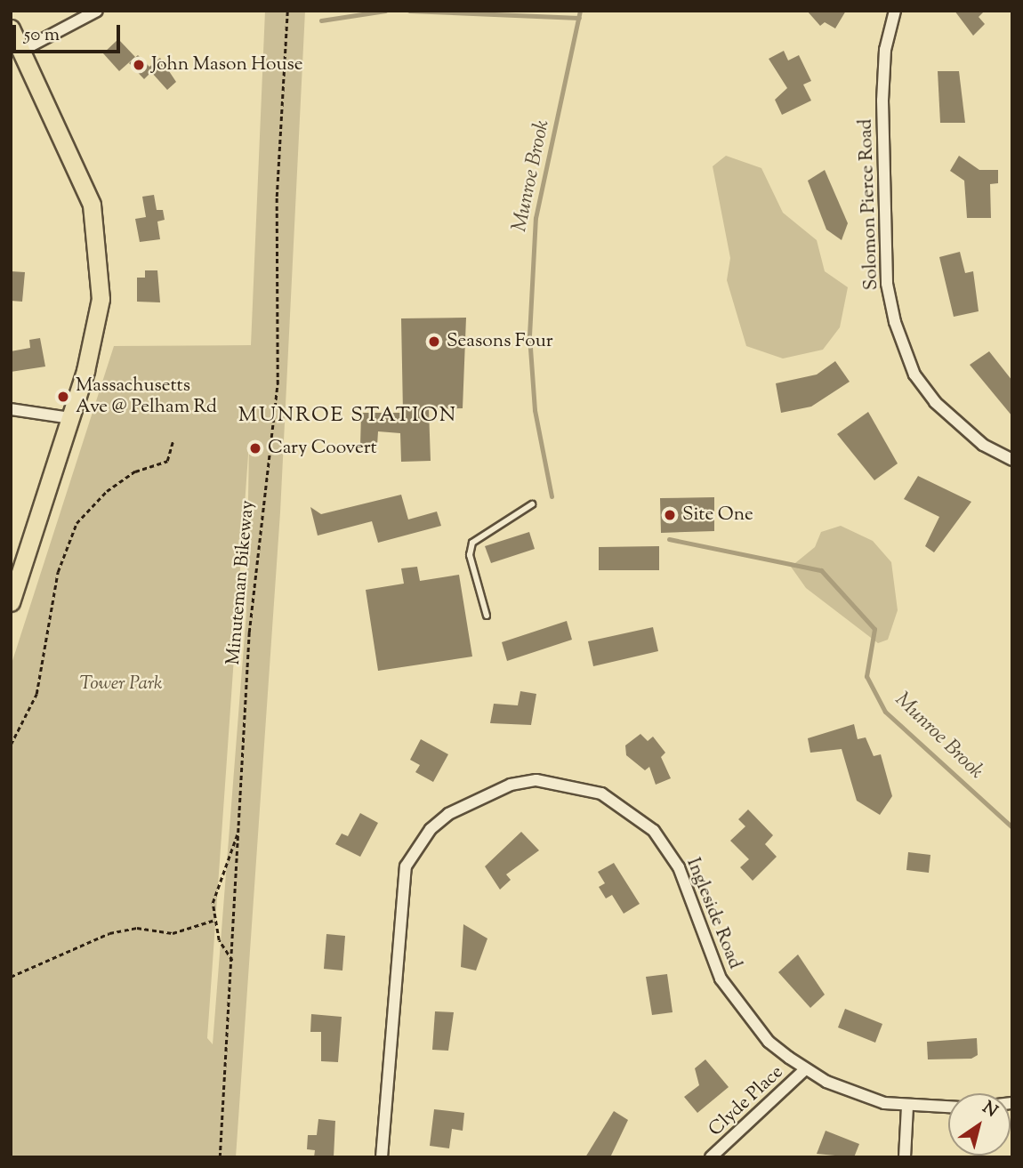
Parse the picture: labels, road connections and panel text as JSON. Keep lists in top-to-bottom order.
{
  "streets": {
    "street": ["Solomon Pierce Road", "Ingleside Road", "Clyde Place"],
    "path": ["Minuteman Bikeway"]
  },
  "crossings": [
    ["Ingleside Road", "Clyde Place"]
  ],
  "districts": ["MUNROE STATION"],
  "water": ["Munroe Brook"],
  "parks": ["Tower Park"],
  "places": [
    "John Mason House",
    "Seasons Four",
    "Massachusetts Ave @ Pelham Rd",
    "Cary Coovert",
    "Site One"
  ],
  "scale_bar": "50 m",
  "north": "top right"
}
